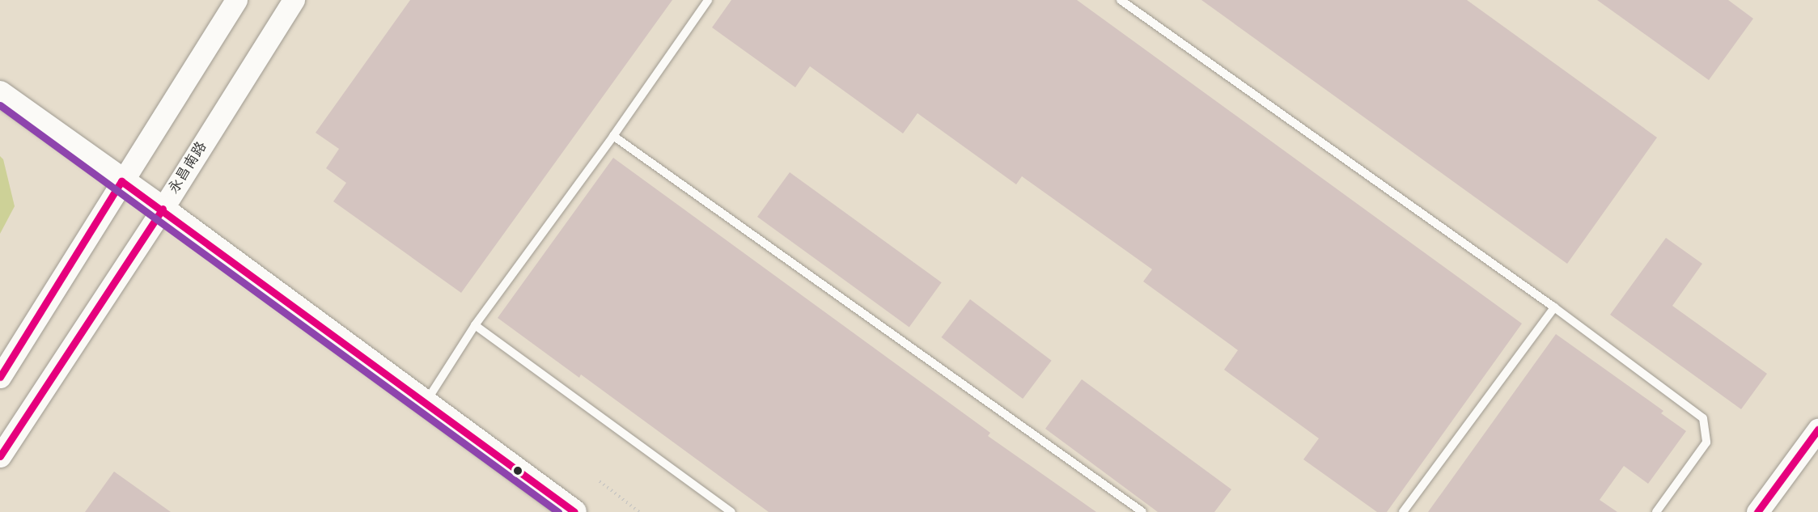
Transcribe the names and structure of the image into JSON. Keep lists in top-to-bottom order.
{
  "streets": {
    "street": ["永昌南路"]
  }
}
